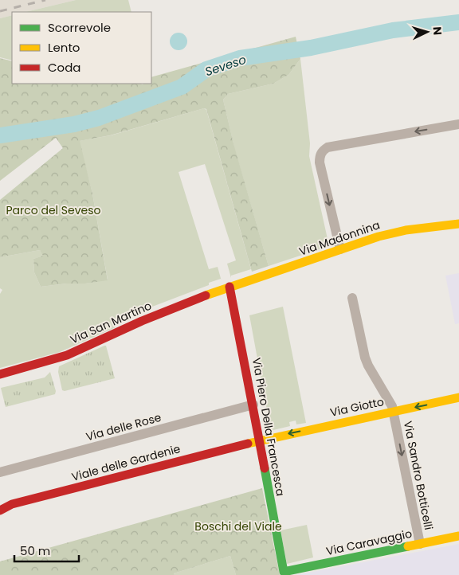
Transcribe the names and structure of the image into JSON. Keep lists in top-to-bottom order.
{
  "streets": {
    "street": [
      "Via Madonnina",
      "Via San Martino",
      "Via Giotto",
      "Via delle Rose",
      "Via Piero Della Francesca",
      "Viale delle Gardenie",
      "Via Sandro Botticelli",
      "Via Caravaggio"
    ]
  },
  "crossings": [
    ["Via Madonnina", "Via San Martino"],
    ["Via Madonnina", "Via Piero Della Francesca"],
    ["Via San Martino", "Via Piero Della Francesca"],
    ["Via Giotto", "Via Piero Della Francesca"],
    ["Via Giotto", "Viale delle Gardenie"],
    ["Via Giotto", "Via Sandro Botticelli"],
    ["Via delle Rose", "Via Piero Della Francesca"],
    ["Via Piero Della Francesca", "Viale delle Gardenie"],
    ["Via Piero Della Francesca", "Via Caravaggio"],
    ["Via Sandro Botticelli", "Via Caravaggio"]
  ],
  "one_way": ["Via Giotto", "Via Sandro Botticelli"],
  "water": ["Seveso"],
  "parks": ["Parco del Seveso", "Boschi del Viale"],
  "legend": ["Scorrevole", "Lento", "Coda"],
  "scale_bar": "50 m",
  "north": "right"
}
